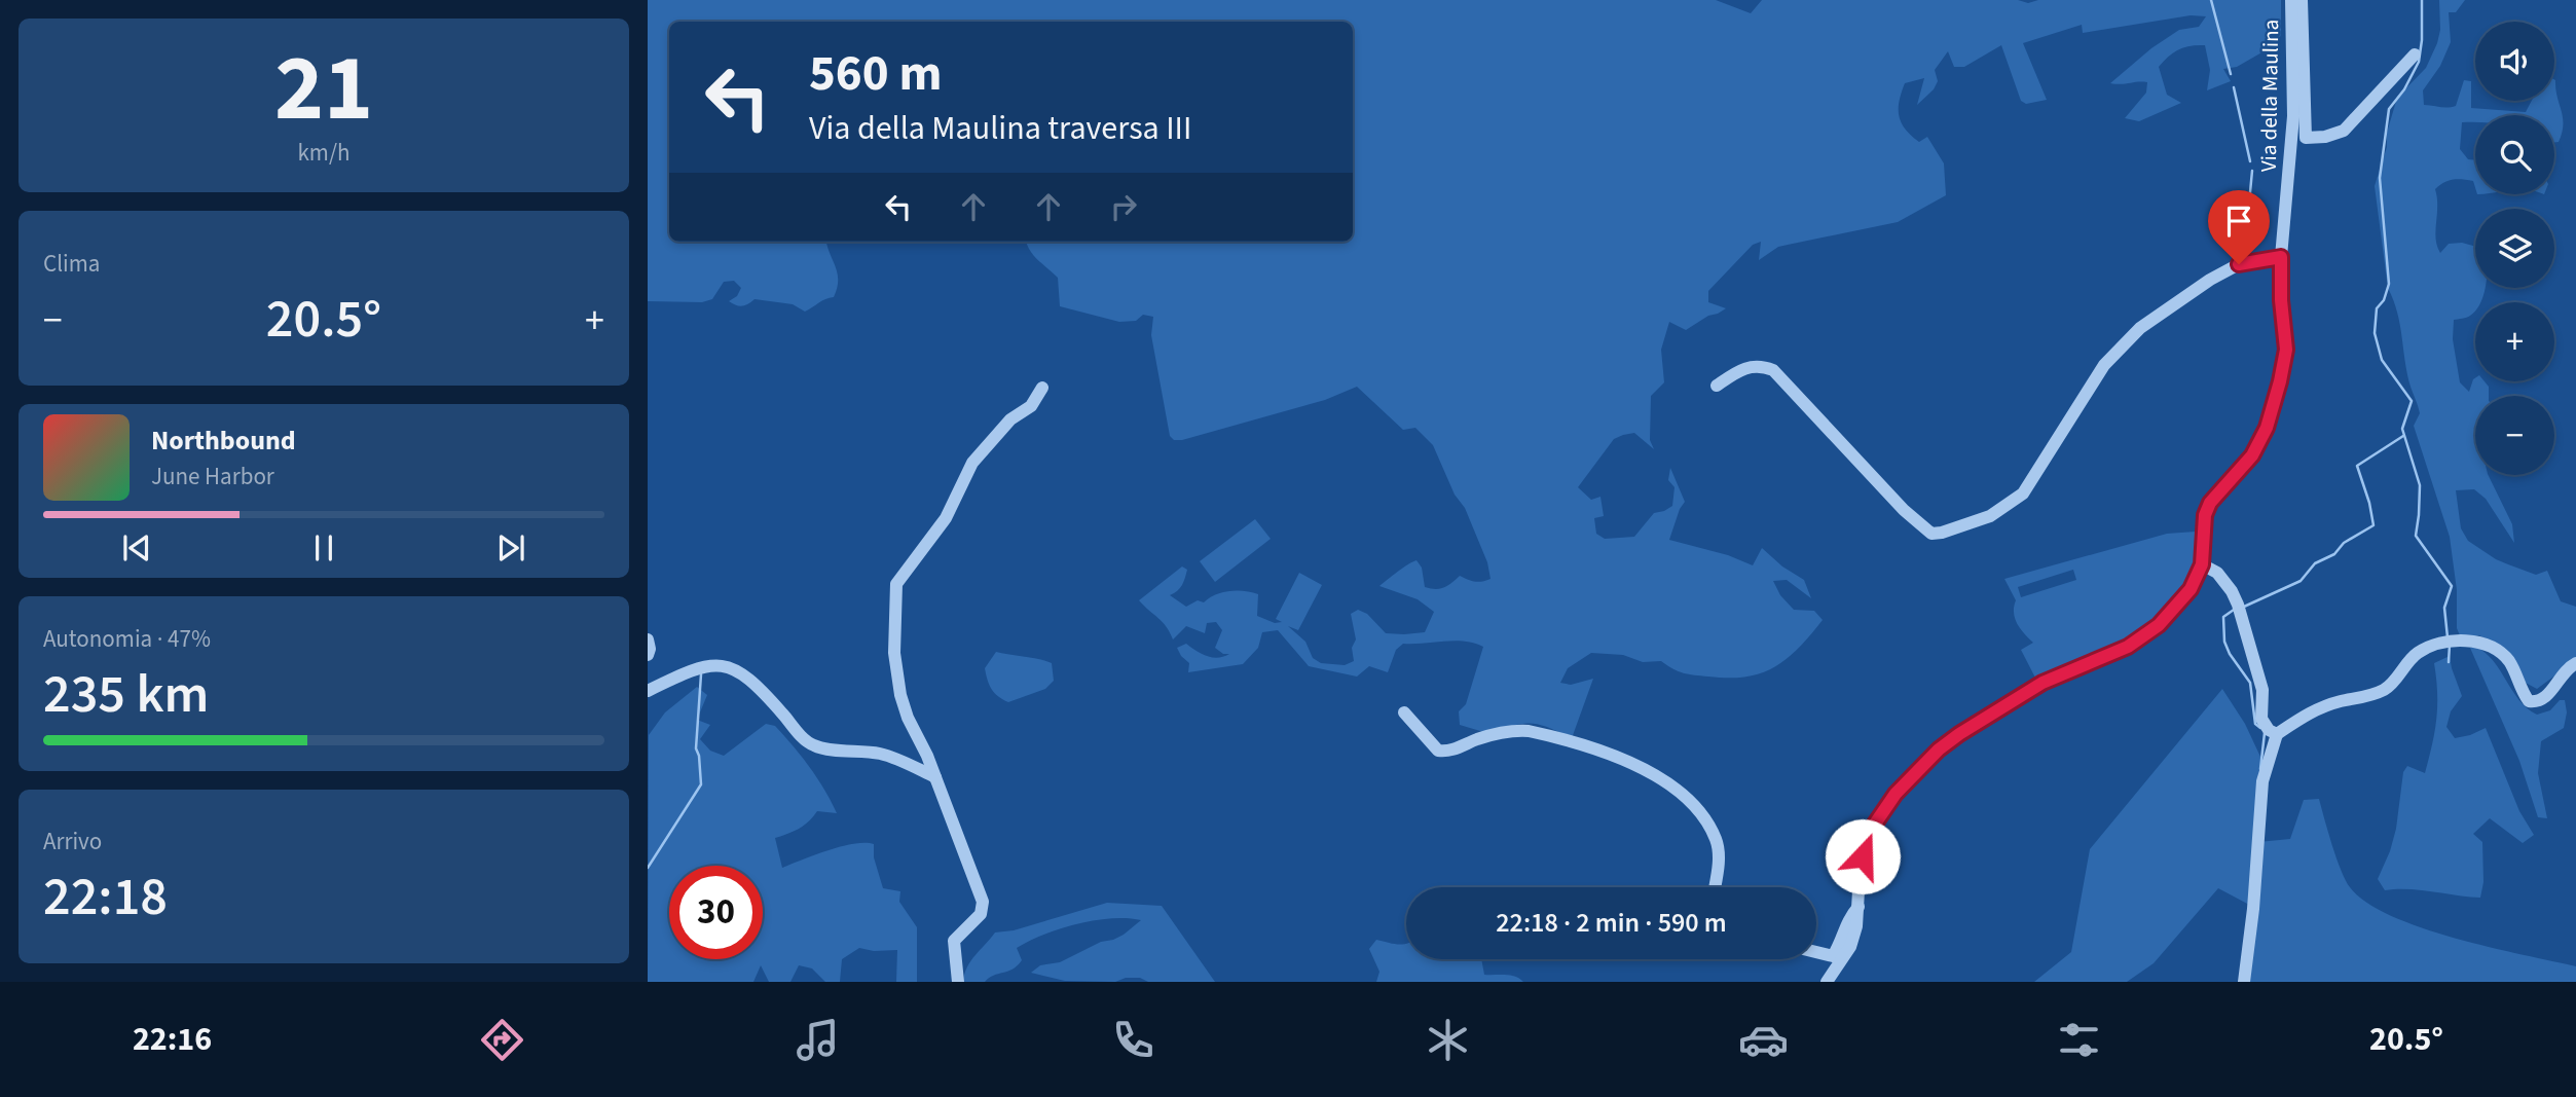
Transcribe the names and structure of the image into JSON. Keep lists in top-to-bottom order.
{
  "streets": {
    "street": ["Via della Maulina"]
  },
  "page": {
    "tile": [
      ["21", "km/h"],
      "Clima",
      ["Autonomia · 47%", "235 km"],
      ["Arrivo", "22:18"]
    ],
    "map_buttons": ["+", "−"],
    "turn": ["560 m", "Via della Maulina traversa III"],
    "heat": ["−", "20.5°", "+"],
    "song": ["Northbound", "June Harbor"],
    "limit": "30",
    "trip": "22:18 · 2 min · 590 m",
    "tabs": ["22:16", "20.5°"]
  }
}
